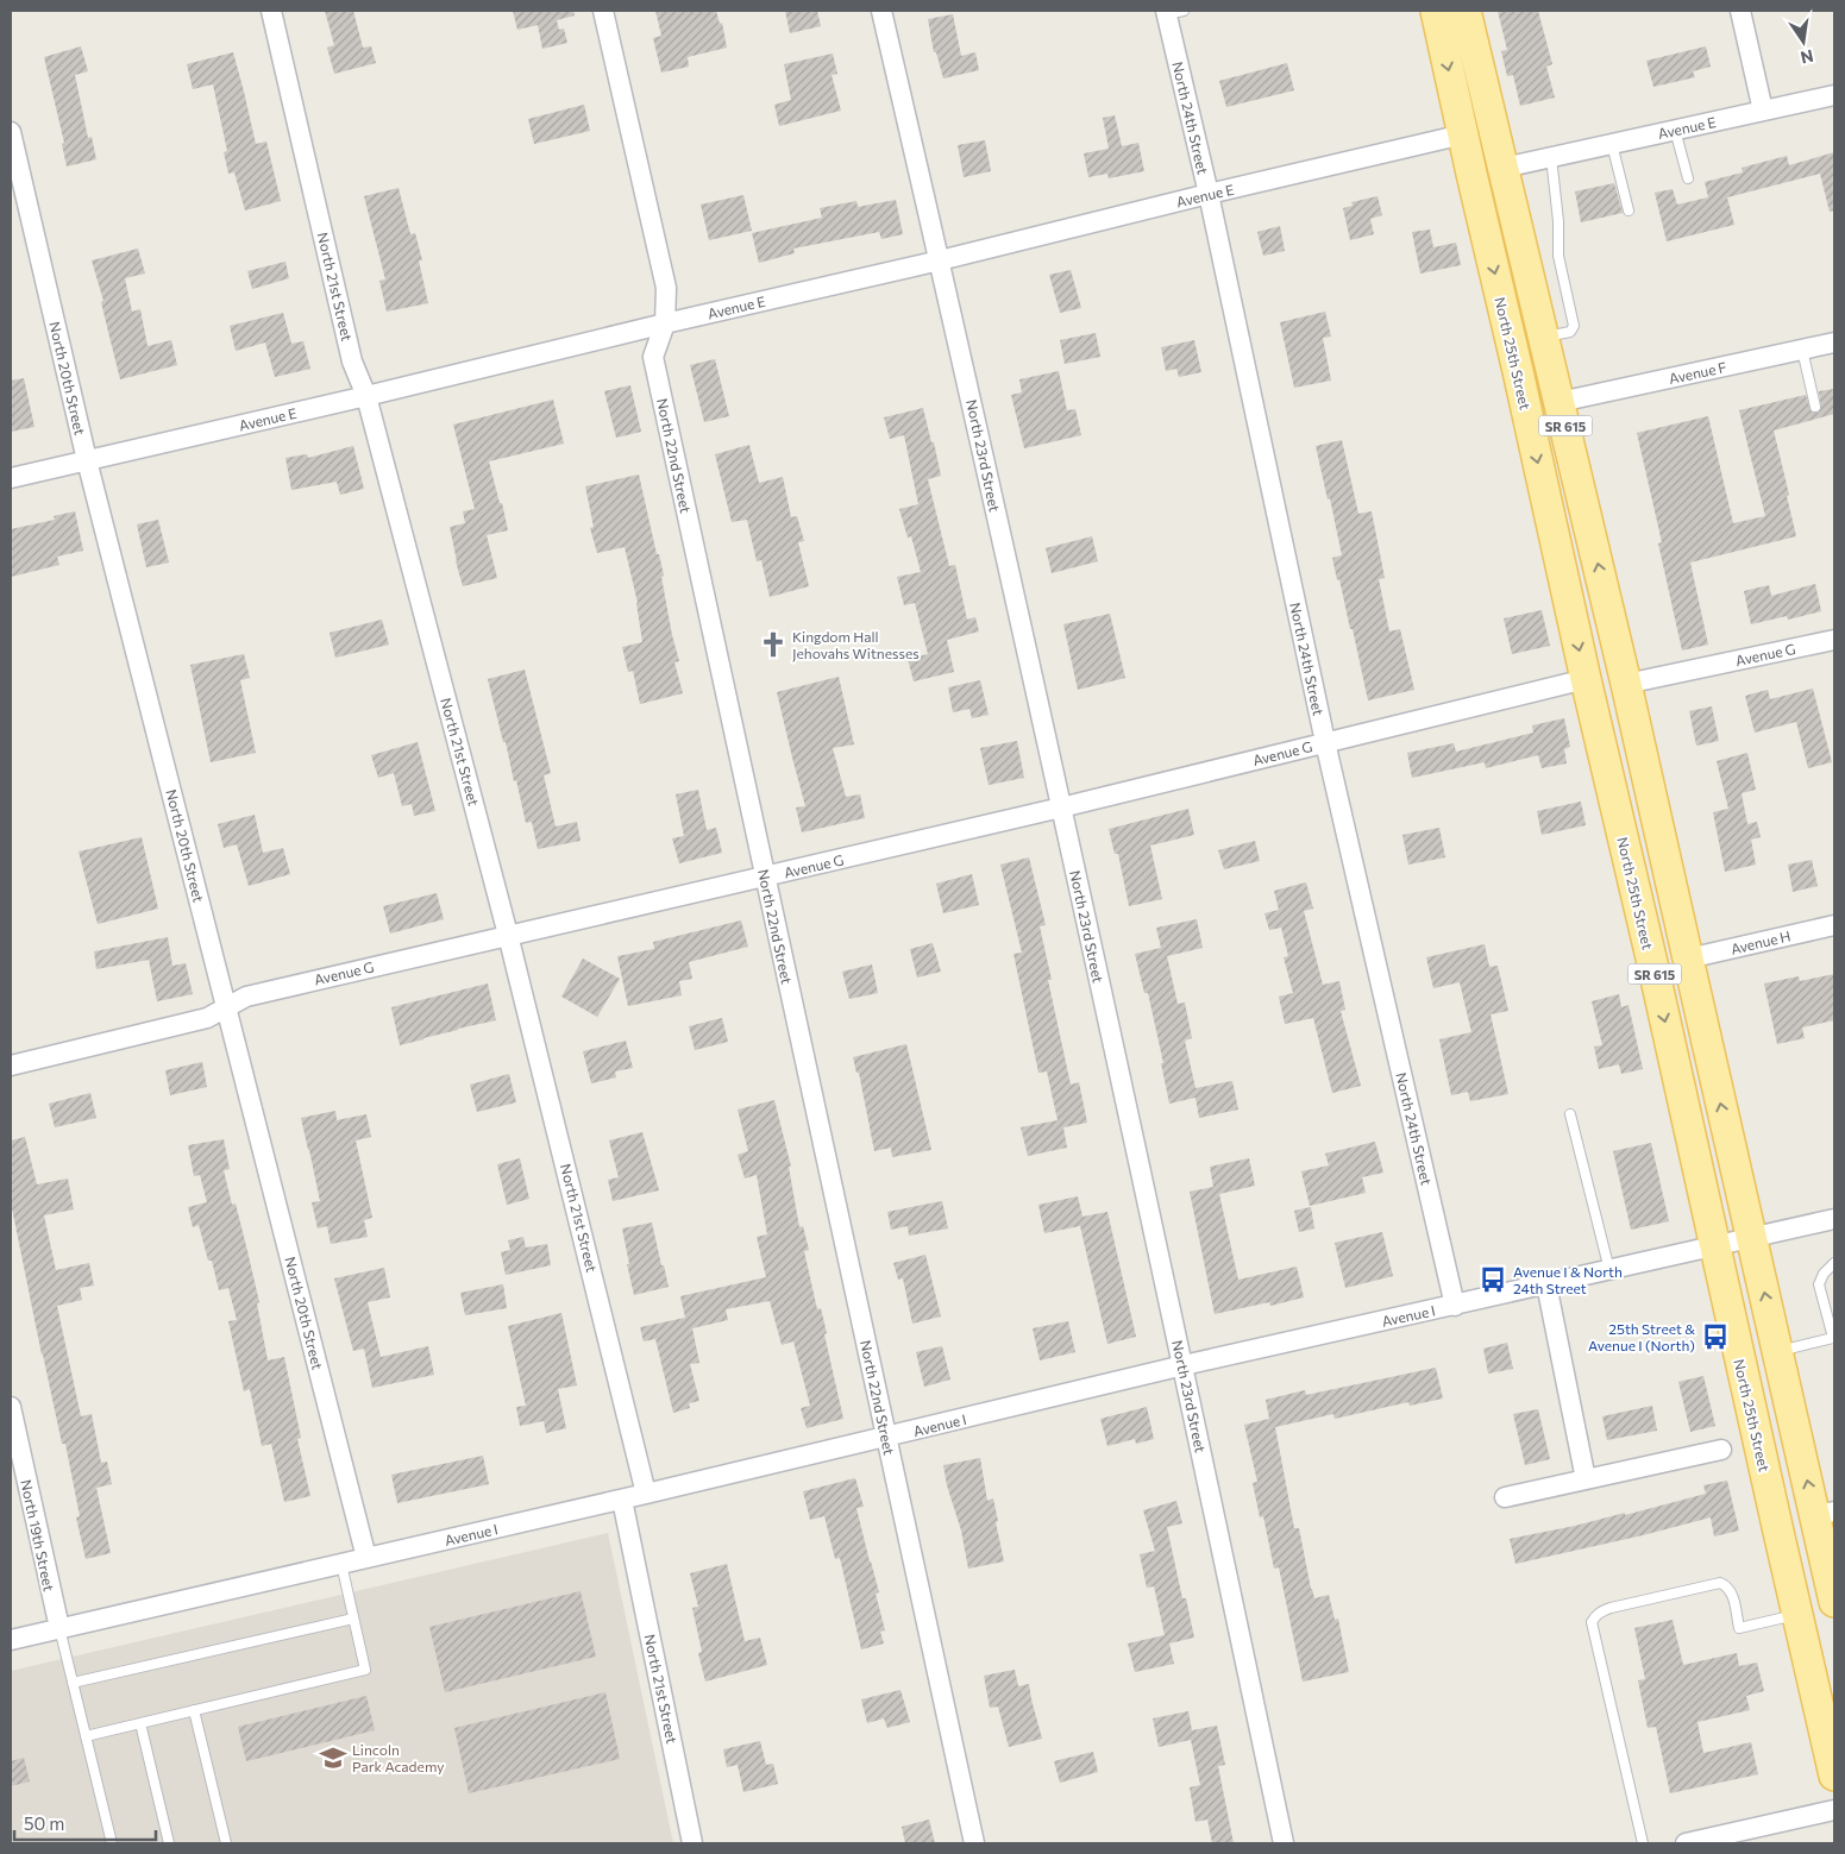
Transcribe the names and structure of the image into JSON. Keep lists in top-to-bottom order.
{
  "streets": {
    "main road": ["North 25th Street", "SR 615"],
    "street": [
      "North 24th Street",
      "Avenue E",
      "North 21st Street",
      "Avenue F",
      "North 20th Street",
      "North 22nd Street",
      "North 23rd Street",
      "Avenue G",
      "Avenue H",
      "Avenue I",
      "North 19th Street"
    ]
  },
  "crossings": [
    ["North 24th Street", "Avenue E"],
    ["North 24th Street", "Avenue G"],
    ["North 24th Street", "Avenue I"],
    ["Avenue E", "North 21st Street"],
    ["Avenue E", "North 25th Street"],
    ["Avenue E", "North 20th Street"],
    ["Avenue E", "SR 615"],
    ["Avenue E", "North 22nd Street"],
    ["Avenue E", "North 23rd Street"],
    ["North 21st Street", "Avenue G"],
    ["North 21st Street", "Avenue I"],
    ["North 25th Street", "Avenue G"],
    ["North 25th Street", "Avenue I"],
    ["Avenue F", "SR 615"],
    ["North 20th Street", "Avenue G"],
    ["North 20th Street", "Avenue I"],
    ["SR 615", "Avenue G"],
    ["SR 615", "Avenue H"],
    ["SR 615", "Avenue I"],
    ["North 22nd Street", "Avenue G"],
    ["North 22nd Street", "Avenue I"],
    ["North 23rd Street", "Avenue G"],
    ["North 23rd Street", "Avenue I"],
    ["Avenue I", "North 19th Street"]
  ],
  "places": {
    "church": ["Kingdom Hall Jehovahs Witnesses"],
    "bus stop": ["Avenue I & North 24th Street", "25th Street & Avenue I (North)"],
    "school or university": ["Lincoln Park Academy"]
  },
  "scale_bar": "50 m",
  "north": "bottom"
}
